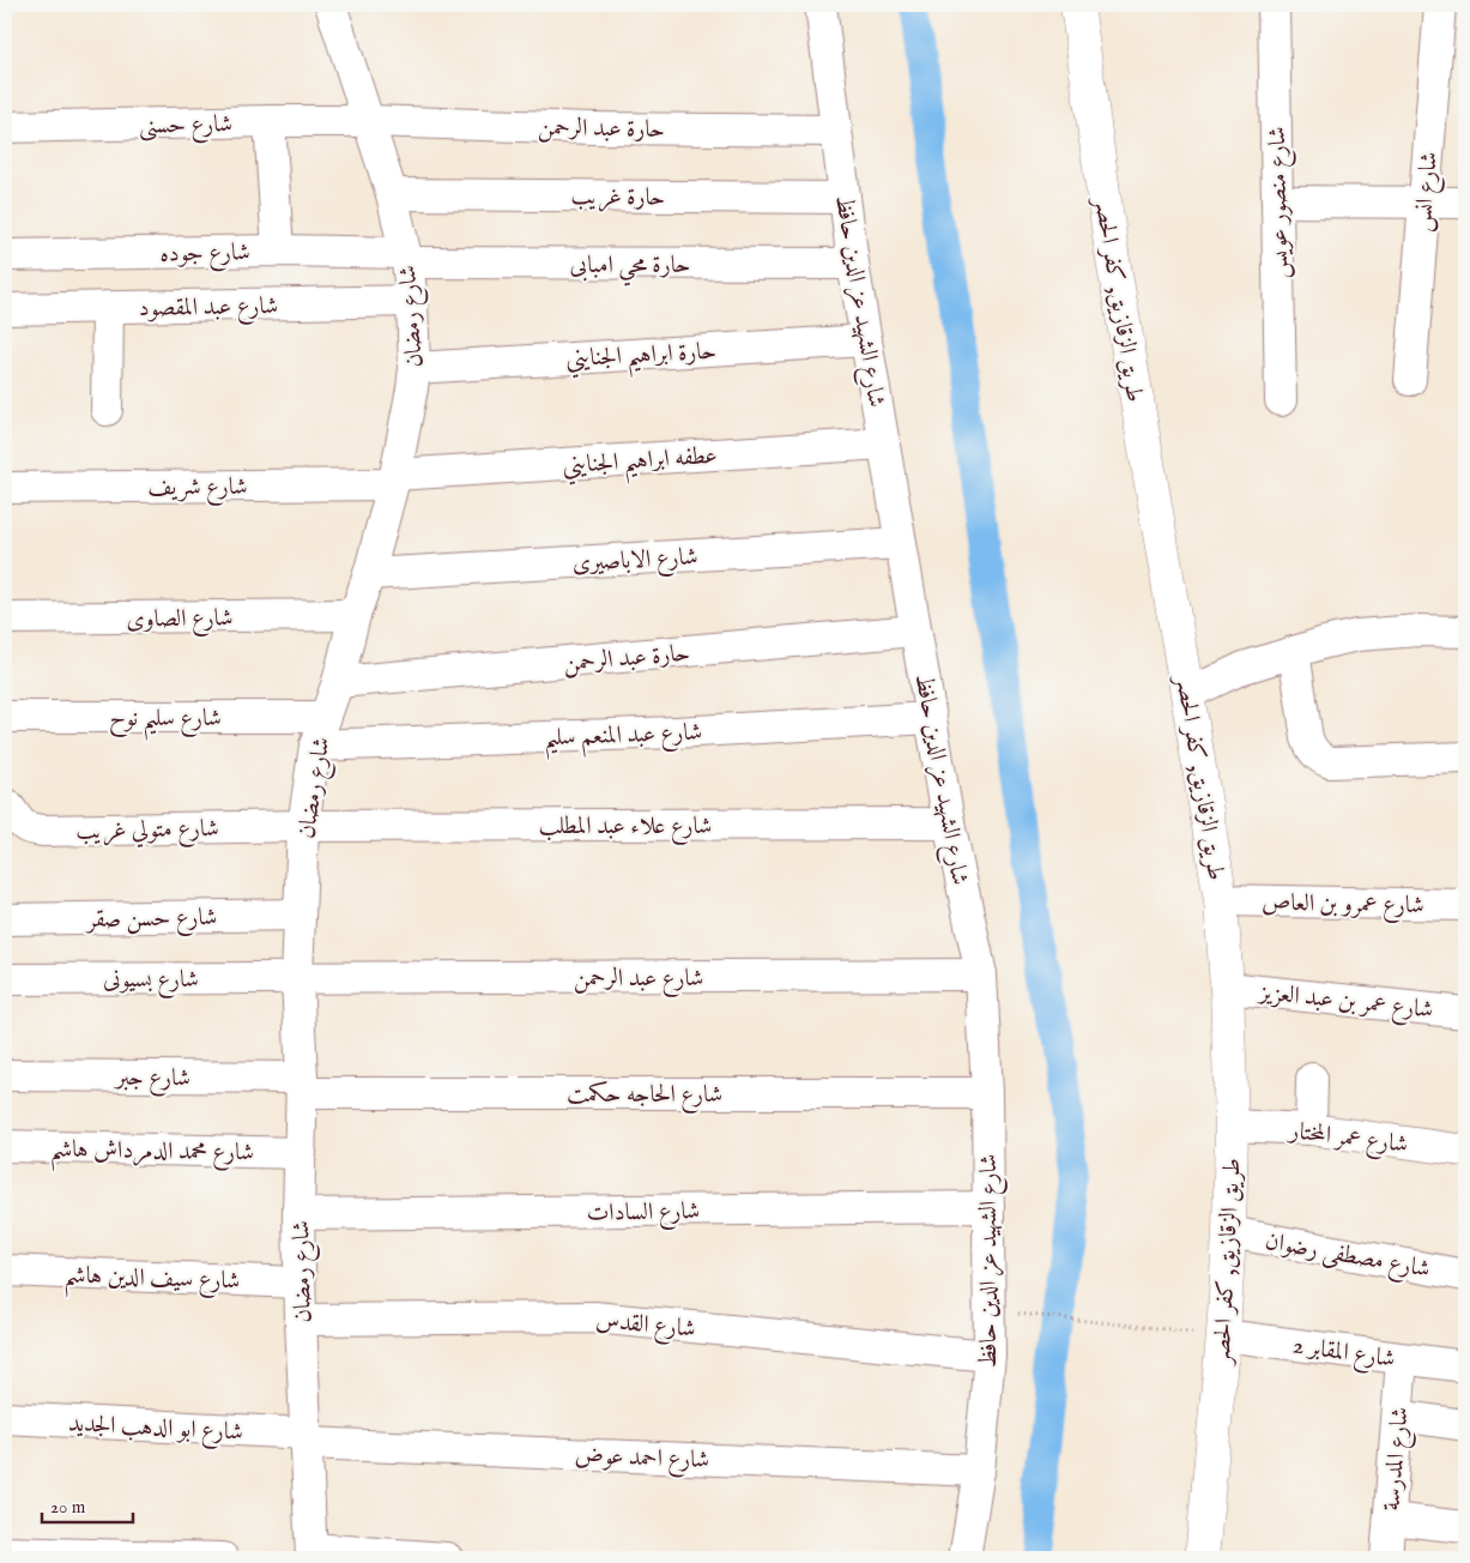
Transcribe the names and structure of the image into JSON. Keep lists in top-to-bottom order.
{
  "streets": {
    "main road": ["طريق الزقازيق, كفر الحصر"],
    "street": [
      "شارع حسنى",
      "حارة عبد الرحمن",
      "شارع انس",
      "حارة غريب",
      "شارع منصور عويس",
      "شارع جوده",
      "حارة محي امبابى",
      "شارع الشهيد عز الدين حافظ",
      "شارع عبد المقصود",
      "شارع رمضان",
      "حارة ابراهيم الجنايني",
      "عطفه ابراهيم الجنايني",
      "شارع شريف",
      "شارع الاباصيرى",
      "شارع الصاوى",
      "شارع سليم نوح",
      "شارع عبد المنعم سليم",
      "شارع علاء عبد المطلب",
      "شارع متولي غريب",
      "شارع عمرو بن العاص",
      "شارع حسن صقر",
      "شارع عبد الرحمن",
      "شارع بسيونى",
      "شارع عمر بن عبد العزيز",
      "شارع جبر",
      "شارع الحاجه حكمت",
      "شارع عمر المختار",
      "شارع محمد الدمرداش هاشم",
      "شارع السادات",
      "شارع مصطفى رضوان",
      "شارع سيف الدين هاشم",
      "شارع القدس",
      "شارع المقابر 2",
      "شارع ابو الدهب الجديد",
      "شارع احمد عوض",
      "شارع المدرسة"
    ]
  },
  "crossings": [
    ["شارع حسنى", "حارة عبد الرحمن"],
    ["شارع حسنى", "شارع رمضان"],
    ["حارة عبد الرحمن", "شارع الشهيد عز الدين حافظ"],
    ["حارة عبد الرحمن", "شارع رمضان"],
    ["حارة غريب", "شارع الشهيد عز الدين حافظ"],
    ["حارة غريب", "شارع رمضان"],
    ["شارع جوده", "حارة محي امبابى"],
    ["شارع جوده", "شارع رمضان"],
    ["حارة محي امبابى", "شارع الشهيد عز الدين حافظ"],
    ["حارة محي امبابى", "شارع رمضان"],
    ["طريق الزقازيق, كفر الحصر", "شارع عمرو بن العاص"],
    ["طريق الزقازيق, كفر الحصر", "شارع عمر بن عبد العزيز"],
    ["طريق الزقازيق, كفر الحصر", "شارع عمر المختار"],
    ["طريق الزقازيق, كفر الحصر", "شارع مصطفى رضوان"],
    ["طريق الزقازيق, كفر الحصر", "شارع المقابر 2"],
    ["شارع الشهيد عز الدين حافظ", "حارة ابراهيم الجنايني"],
    ["شارع الشهيد عز الدين حافظ", "عطفه ابراهيم الجنايني"],
    ["شارع الشهيد عز الدين حافظ", "شارع الاباصيرى"],
    ["شارع الشهيد عز الدين حافظ", "شارع عبد المنعم سليم"],
    ["شارع الشهيد عز الدين حافظ", "شارع علاء عبد المطلب"],
    ["شارع الشهيد عز الدين حافظ", "شارع عبد الرحمن"],
    ["شارع الشهيد عز الدين حافظ", "شارع الحاجه حكمت"],
    ["شارع الشهيد عز الدين حافظ", "شارع السادات"],
    ["شارع الشهيد عز الدين حافظ", "شارع القدس"],
    ["شارع الشهيد عز الدين حافظ", "شارع احمد عوض"],
    ["شارع عبد المقصود", "شارع رمضان"],
    ["شارع رمضان", "حارة ابراهيم الجنايني"],
    ["شارع رمضان", "عطفه ابراهيم الجنايني"],
    ["شارع رمضان", "شارع شريف"],
    ["شارع رمضان", "شارع الاباصيرى"],
    ["شارع رمضان", "شارع الصاوى"],
    ["شارع رمضان", "شارع سليم نوح"],
    ["شارع رمضان", "شارع عبد المنعم سليم"],
    ["شارع رمضان", "شارع علاء عبد المطلب"],
    ["شارع رمضان", "شارع متولي غريب"],
    ["شارع رمضان", "شارع حسن صقر"],
    ["شارع رمضان", "شارع عبد الرحمن"],
    ["شارع رمضان", "شارع بسيونى"],
    ["شارع رمضان", "شارع جبر"],
    ["شارع رمضان", "شارع الحاجه حكمت"],
    ["شارع رمضان", "شارع محمد الدمرداش هاشم"],
    ["شارع رمضان", "شارع السادات"],
    ["شارع رمضان", "شارع سيف الدين هاشم"],
    ["شارع رمضان", "شارع القدس"],
    ["شارع رمضان", "شارع ابو الدهب الجديد"],
    ["شارع رمضان", "شارع احمد عوض"],
    ["عطفه ابراهيم الجنايني", "شارع شريف"],
    ["شارع علاء عبد المطلب", "شارع متولي غريب"],
    ["شارع عبد الرحمن", "شارع بسيونى"],
    ["شارع جبر", "شارع الحاجه حكمت"],
    ["شارع المقابر 2", "شارع المدرسة"],
    ["شارع ابو الدهب الجديد", "شارع احمد عوض"]
  ],
  "scale_bar": "20 m"
}
